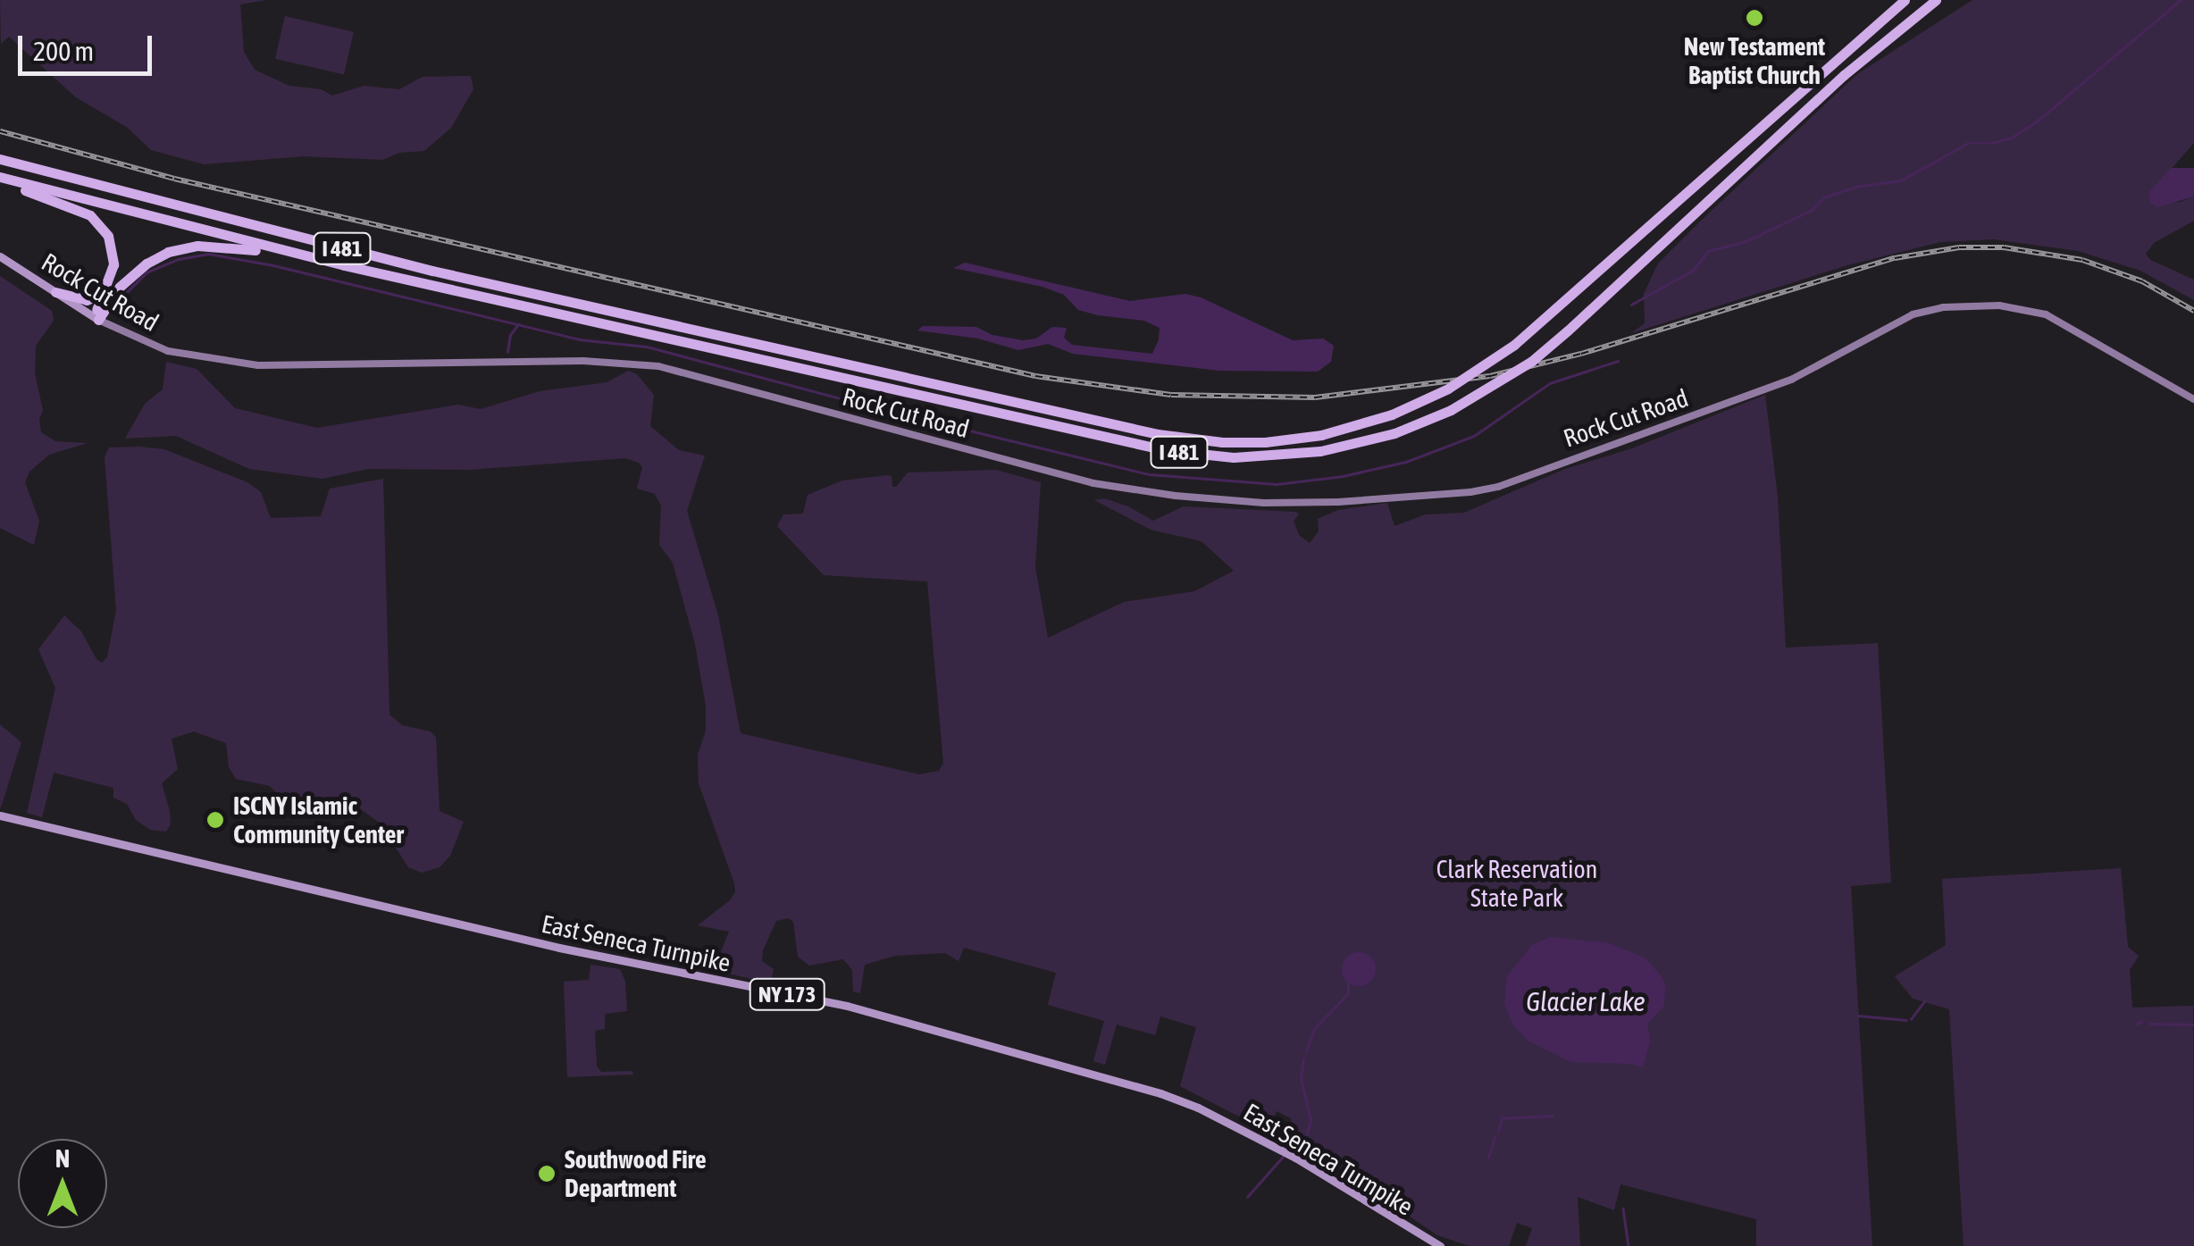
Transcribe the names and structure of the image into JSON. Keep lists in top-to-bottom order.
{
  "streets": {
    "highway": ["I 481"],
    "main road": ["Rock Cut Road", "East Seneca Turnpike", "NY 173"]
  },
  "water": ["Glacier Lake"],
  "parks": ["Clark Reservation State Park"],
  "places": ["New Testament Baptist Church", "ISCNY Islamic Community Center", "Southwood Fire Department"],
  "scale_bar": "200 m",
  "north": "top"
}
